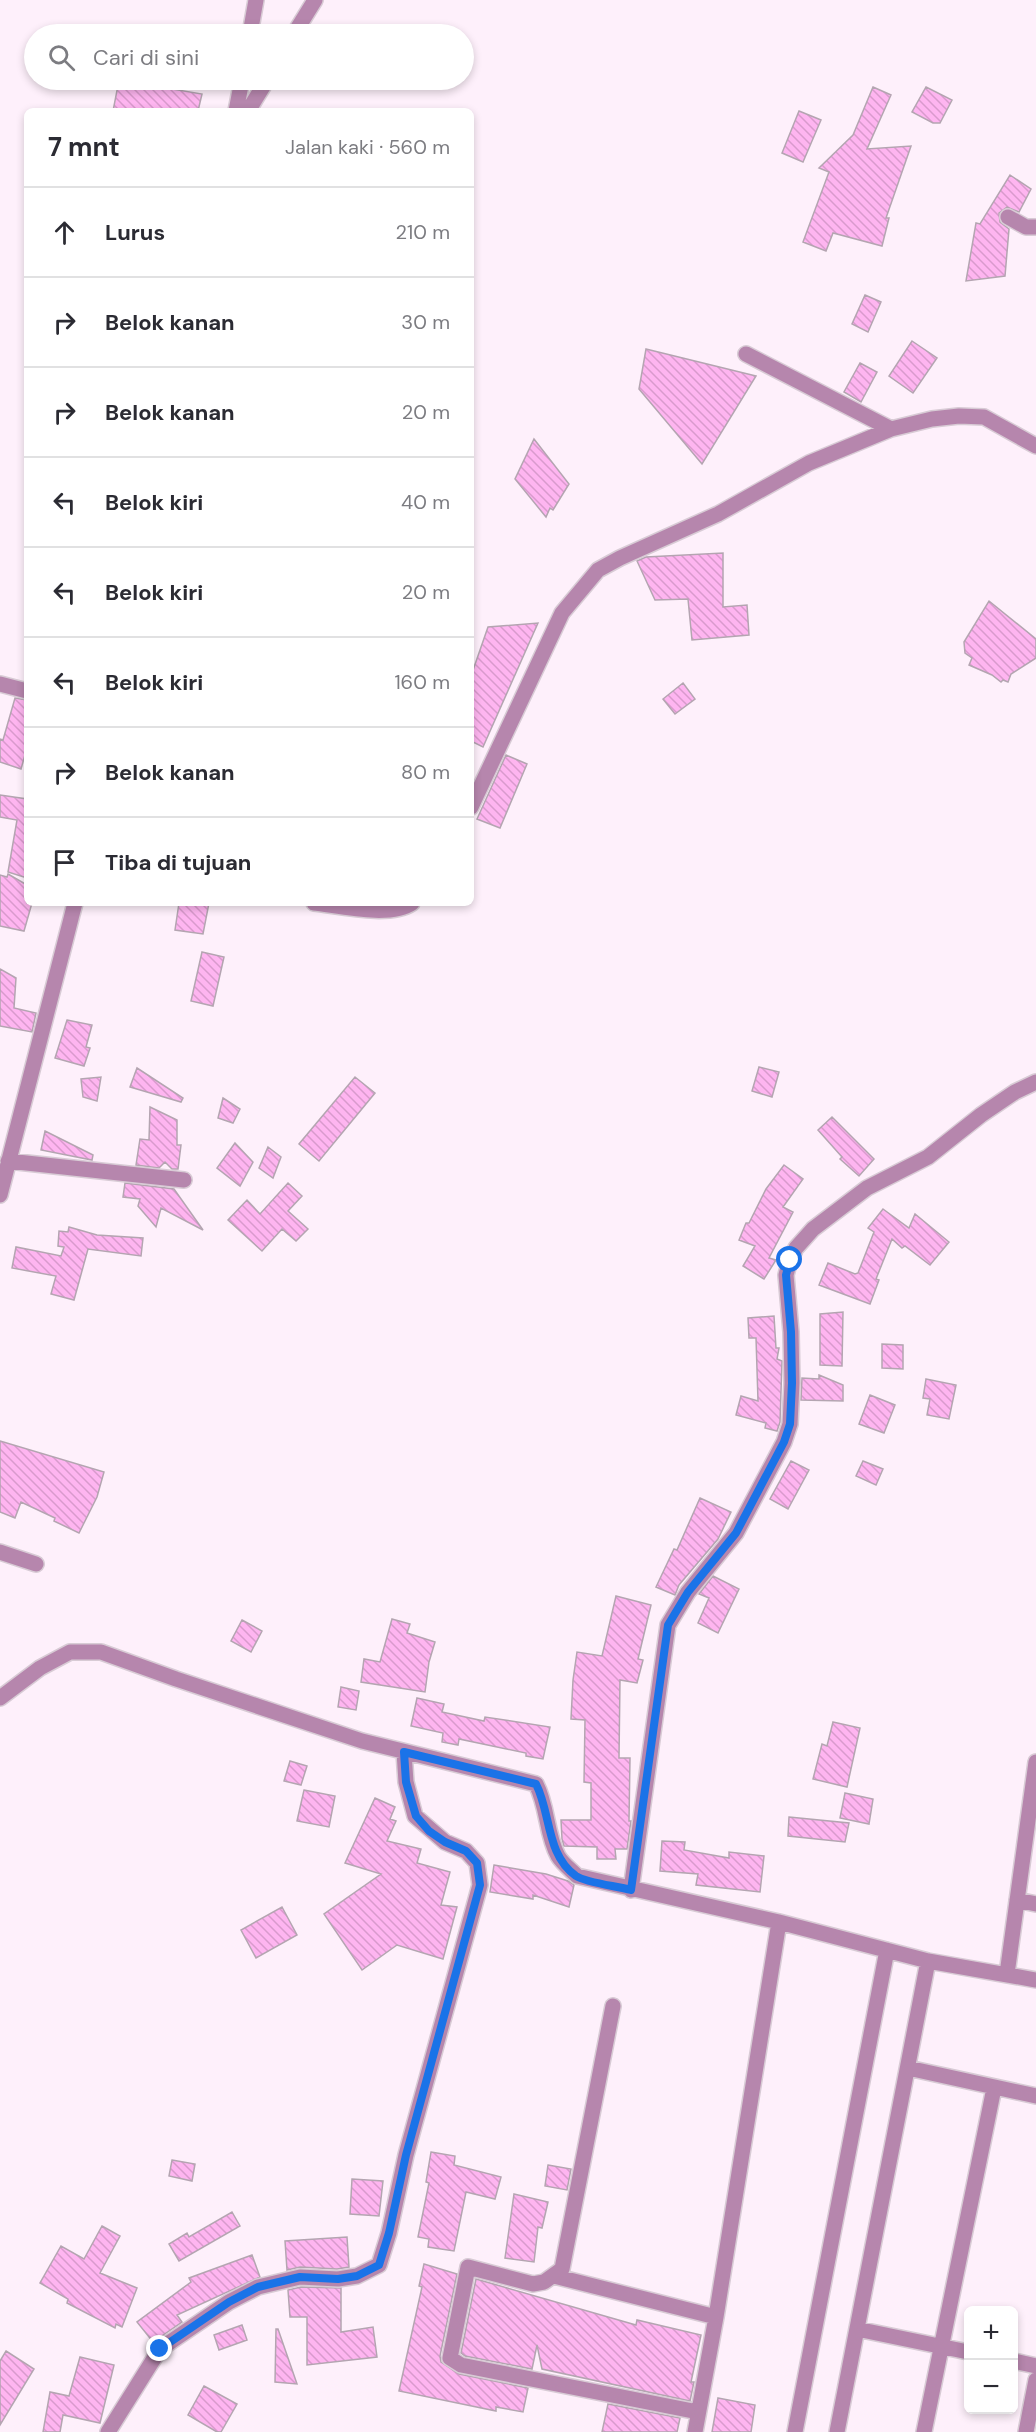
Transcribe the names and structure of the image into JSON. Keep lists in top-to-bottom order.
{
  "page": {
    "search": "Cari di sini",
    "heading": ["7 mnt", "Jalan kaki · 560 m"],
    "list": [
      ["Lurus", "210 m"],
      ["Belok kanan", "30 m"],
      ["Belok kanan", "20 m"],
      ["Belok kiri", "40 m"],
      ["Belok kiri", "20 m"],
      ["Belok kiri", "160 m"],
      ["Belok kanan", "80 m"],
      "Tiba di tujuan"
    ],
    "map_buttons": ["+", "−"]
  }
}
